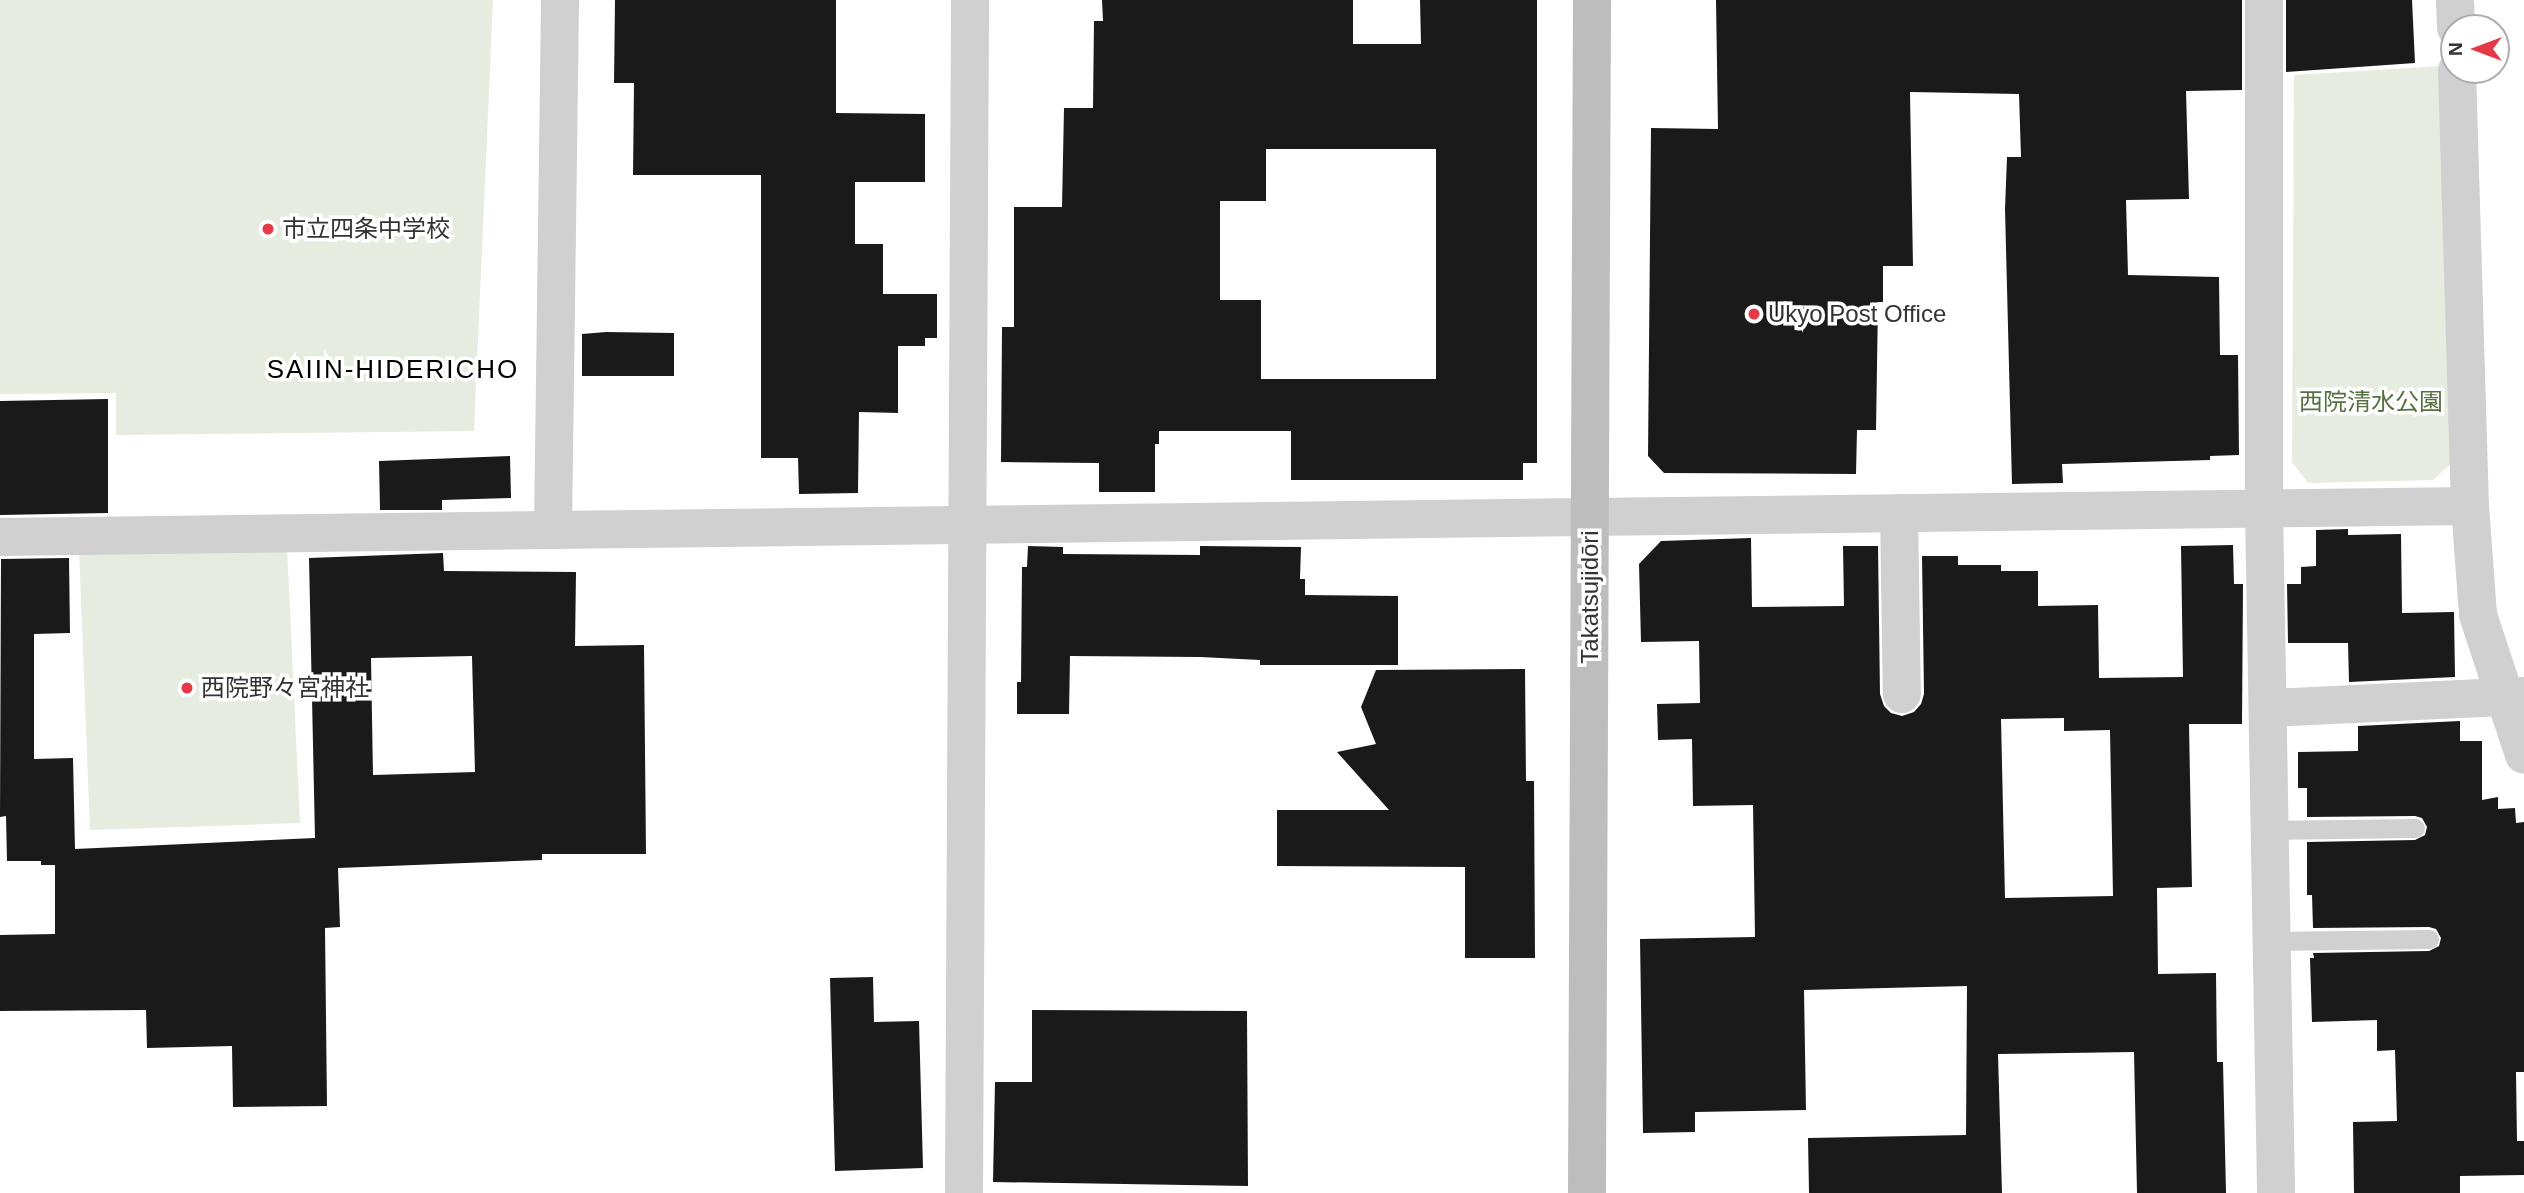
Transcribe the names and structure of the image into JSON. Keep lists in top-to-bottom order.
{
  "streets": {
    "street": ["Takatsujidōri"]
  },
  "districts": ["SAIIN-HIDERICHO"],
  "parks": ["西院清水公園"],
  "places": ["市立四条中学校", "Ukyo Post Office", "西院野々宮神社"],
  "north": "left"
}
